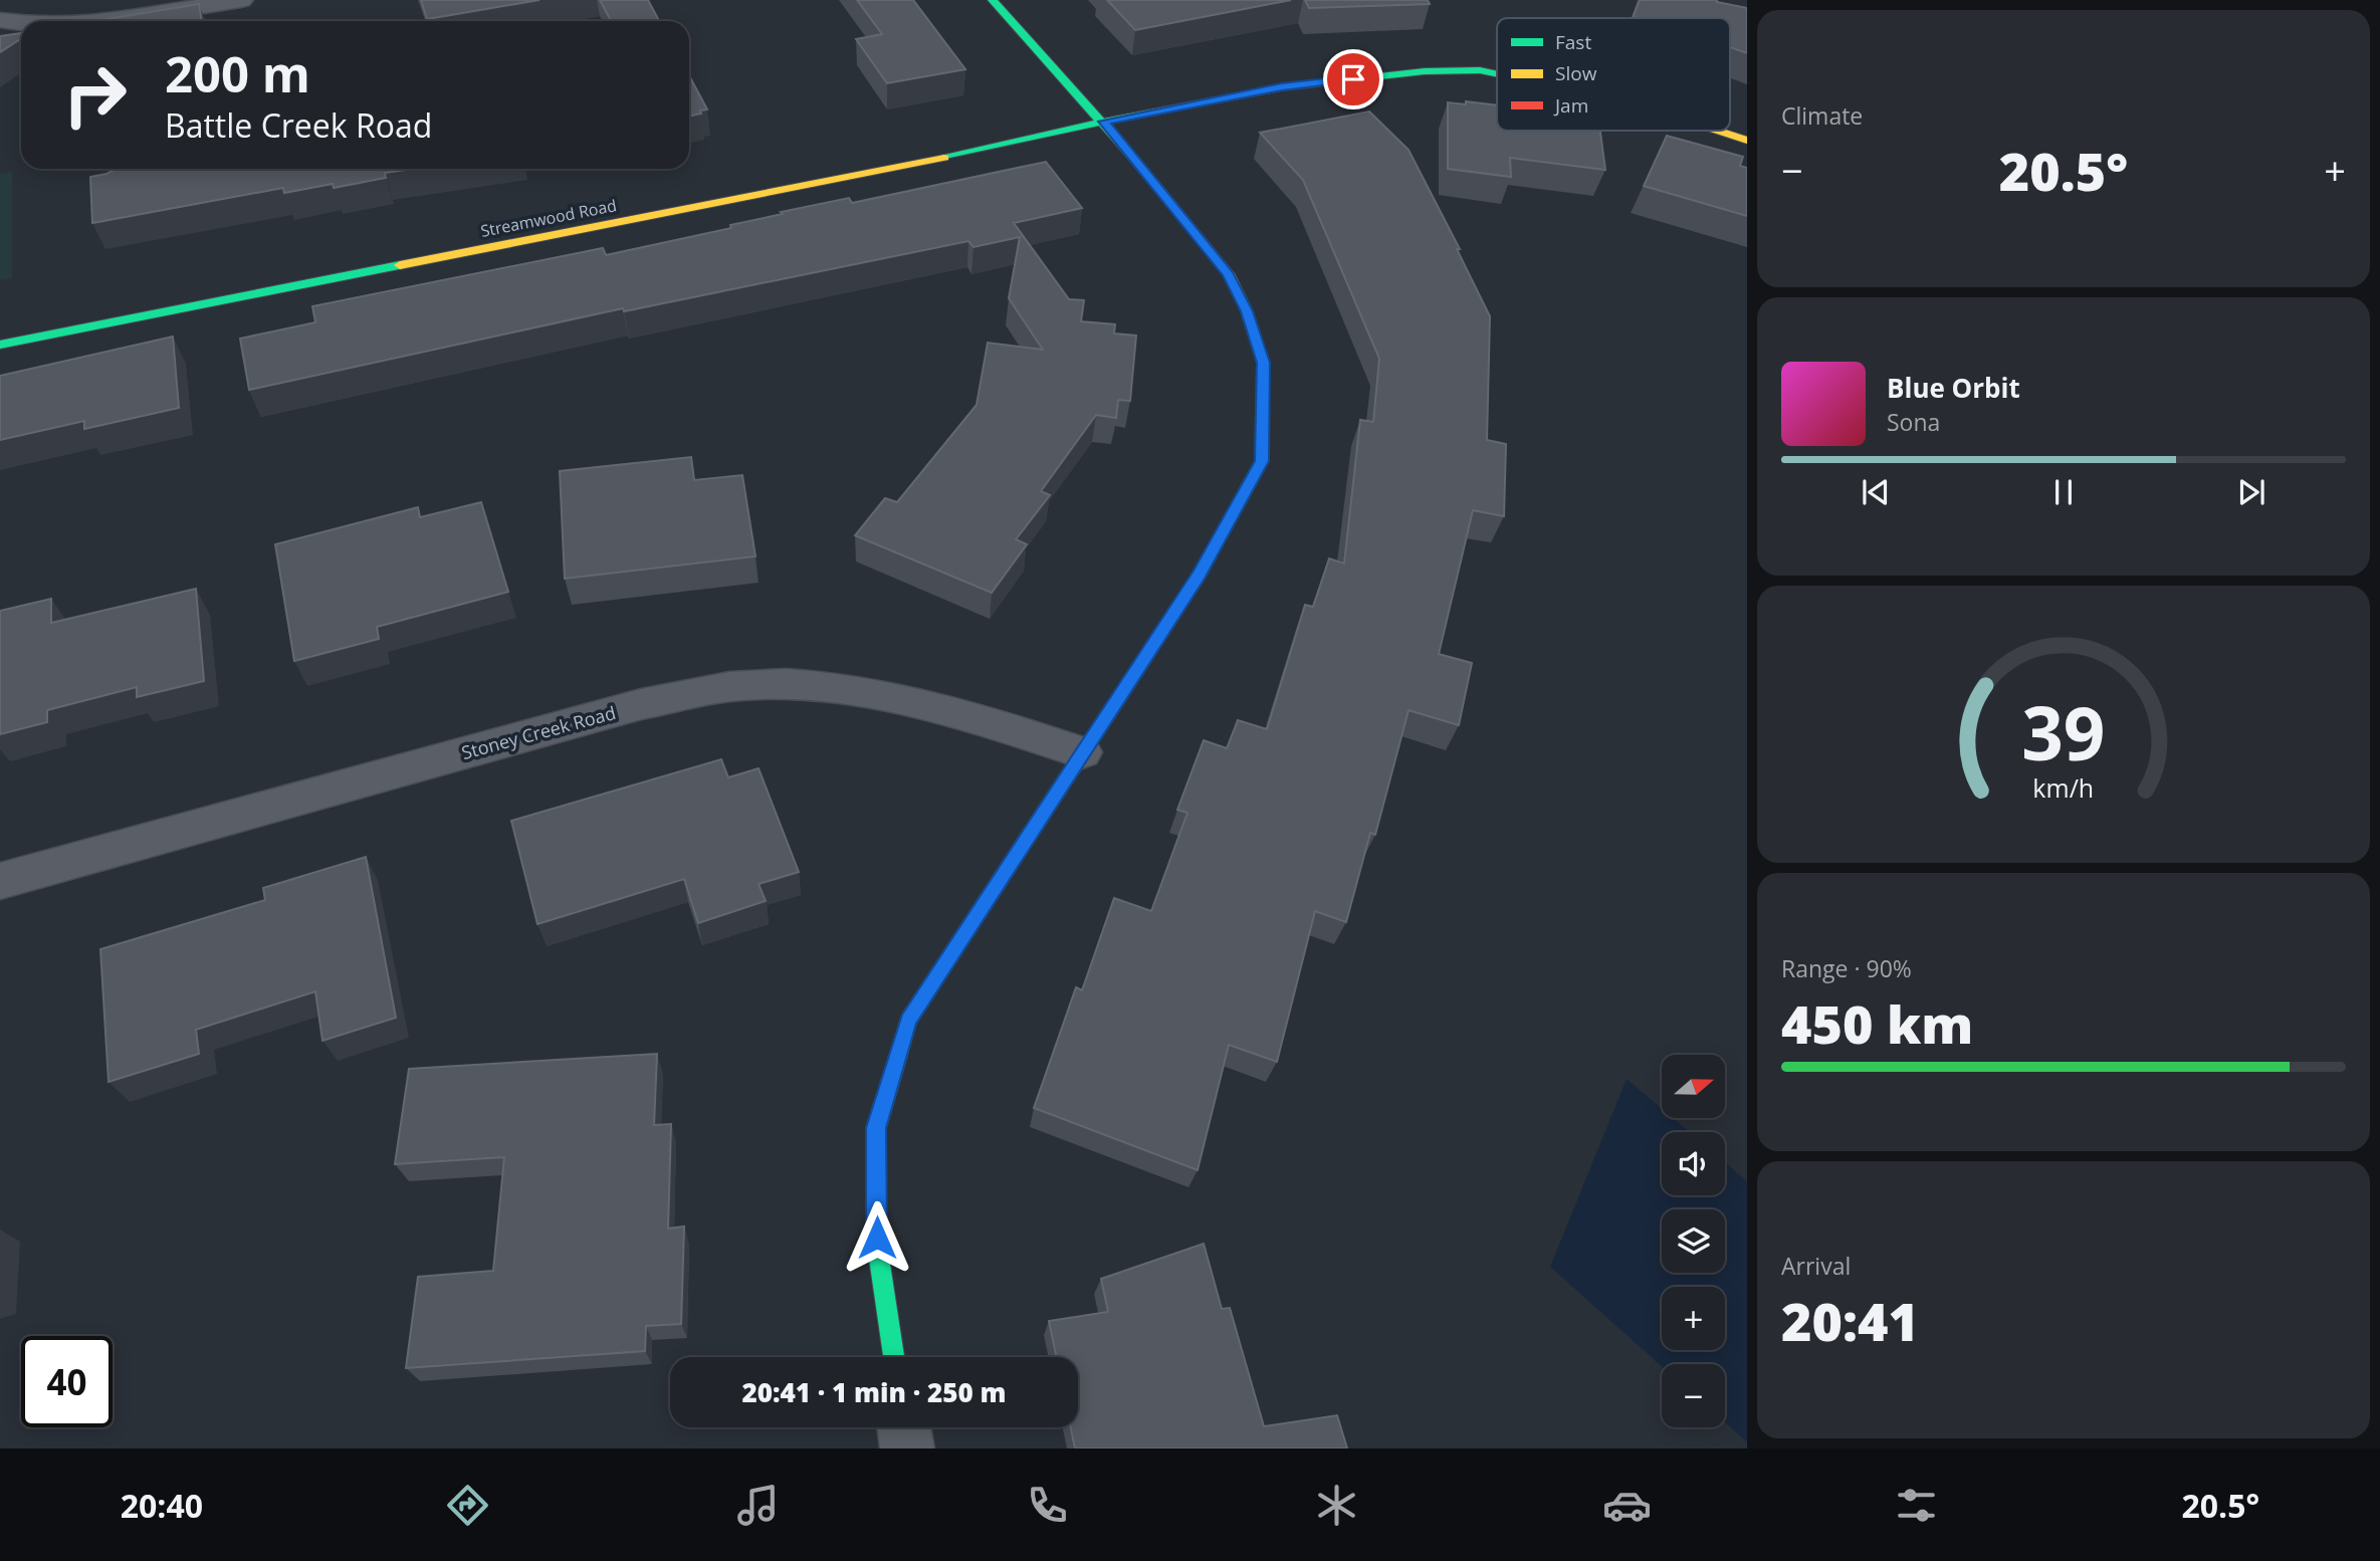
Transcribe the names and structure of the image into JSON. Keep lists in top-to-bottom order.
{
  "streets": {
    "street": ["Streamwood Road", "Stoney Creek Road"]
  },
  "legend": ["Fast", "Slow", "Jam"],
  "north": "right",
  "page": {
    "tile": [
      "Climate",
      ["Range · 90%", "450 km"],
      ["Arrival", "20:41"]
    ],
    "turn": ["200 m", "Battle Creek Road"],
    "heat": ["−", "20.5°", "+"],
    "song": ["Blue Orbit", "Sona"],
    "map_buttons": ["+", "−"],
    "limit": "40",
    "trip": "20:41 · 1 min · 250 m",
    "tabs": ["20:40", "20.5°"],
    "gauge": ["39", "km/h"]
  }
}
